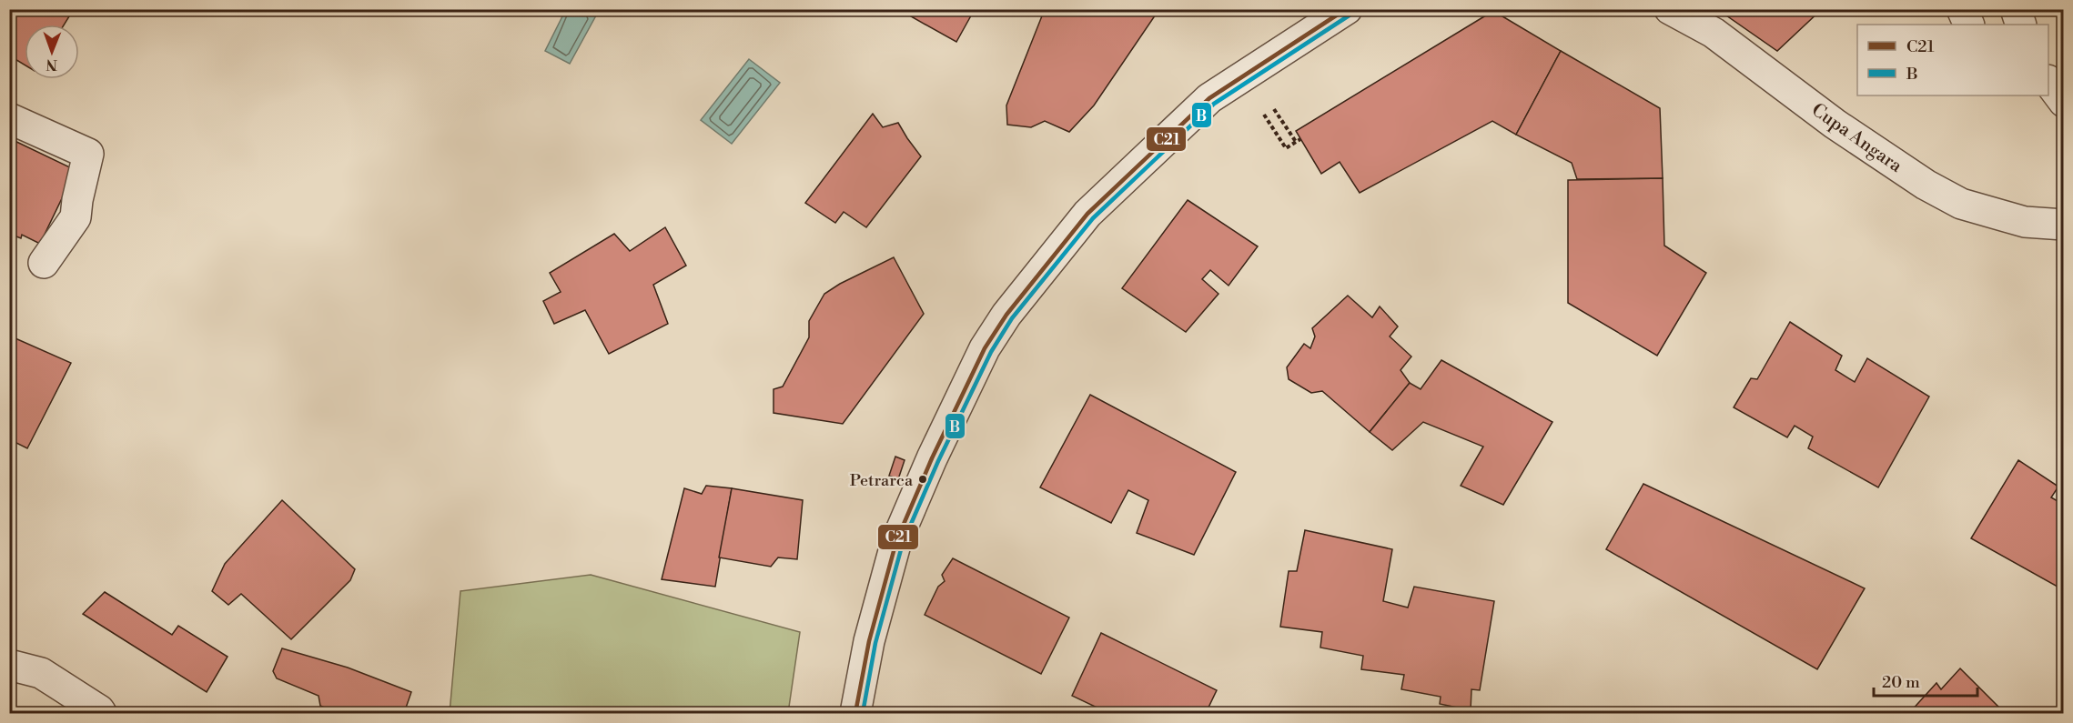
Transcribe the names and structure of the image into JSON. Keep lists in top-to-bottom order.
{
  "streets": {
    "street": ["Cupa Angara"]
  },
  "places": ["Petrarca"],
  "lines": ["transit line C21", "transit line B"],
  "legend": ["C21", "B"],
  "scale_bar": "20 m",
  "north": "bottom"
}
